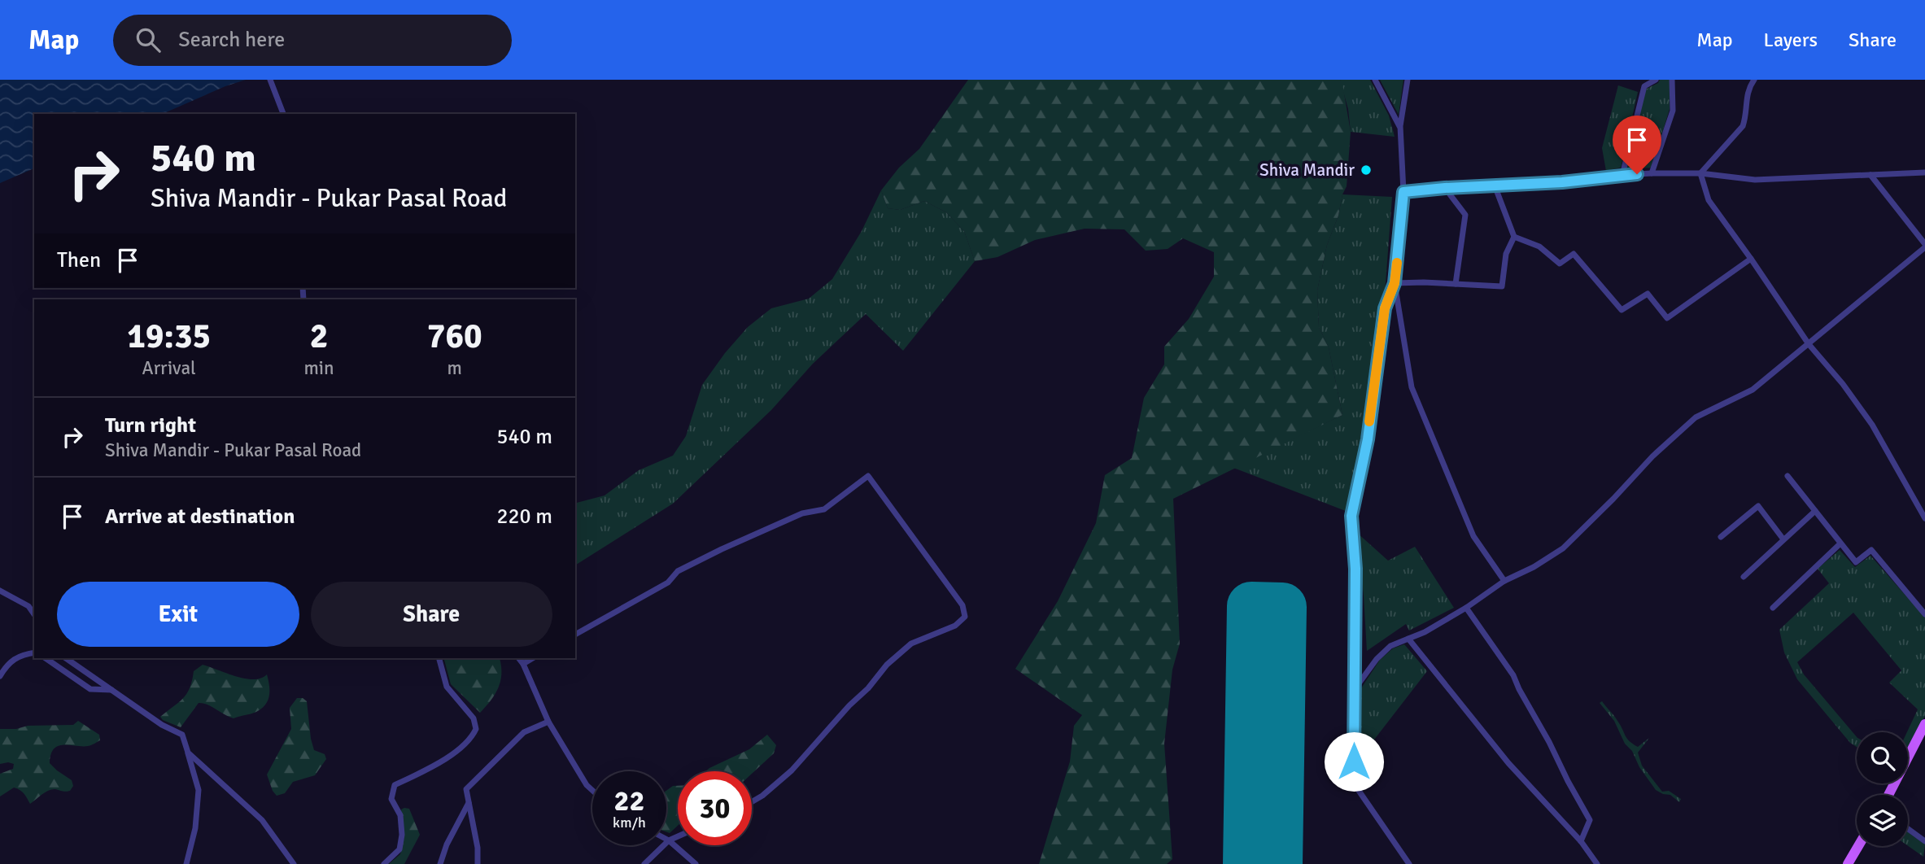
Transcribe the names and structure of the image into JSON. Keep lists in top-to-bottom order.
{
  "places": ["Shiva Mandir"],
  "page": {
    "header": "Map",
    "search": "Search here",
    "nav": ["Map", "Layers", "Share"],
    "turn": ["540 m", "Shiva Mandir - Pukar Pasal Road"],
    "then": "Then",
    "eta": [
      "19:35",
      "Arrival",
      "2",
      "min",
      "760",
      "m"
    ],
    "list": [
      {
        "name": "Turn right",
        "note": "Shiva Mandir - Pukar Pasal Road",
        "value": "540 m"
      },
      {
        "name": "Arrive at destination",
        "value": "220 m"
      }
    ],
    "buttons": ["Exit", "Share"],
    "speed": "22 km/h",
    "limit": "30"
  }
}
